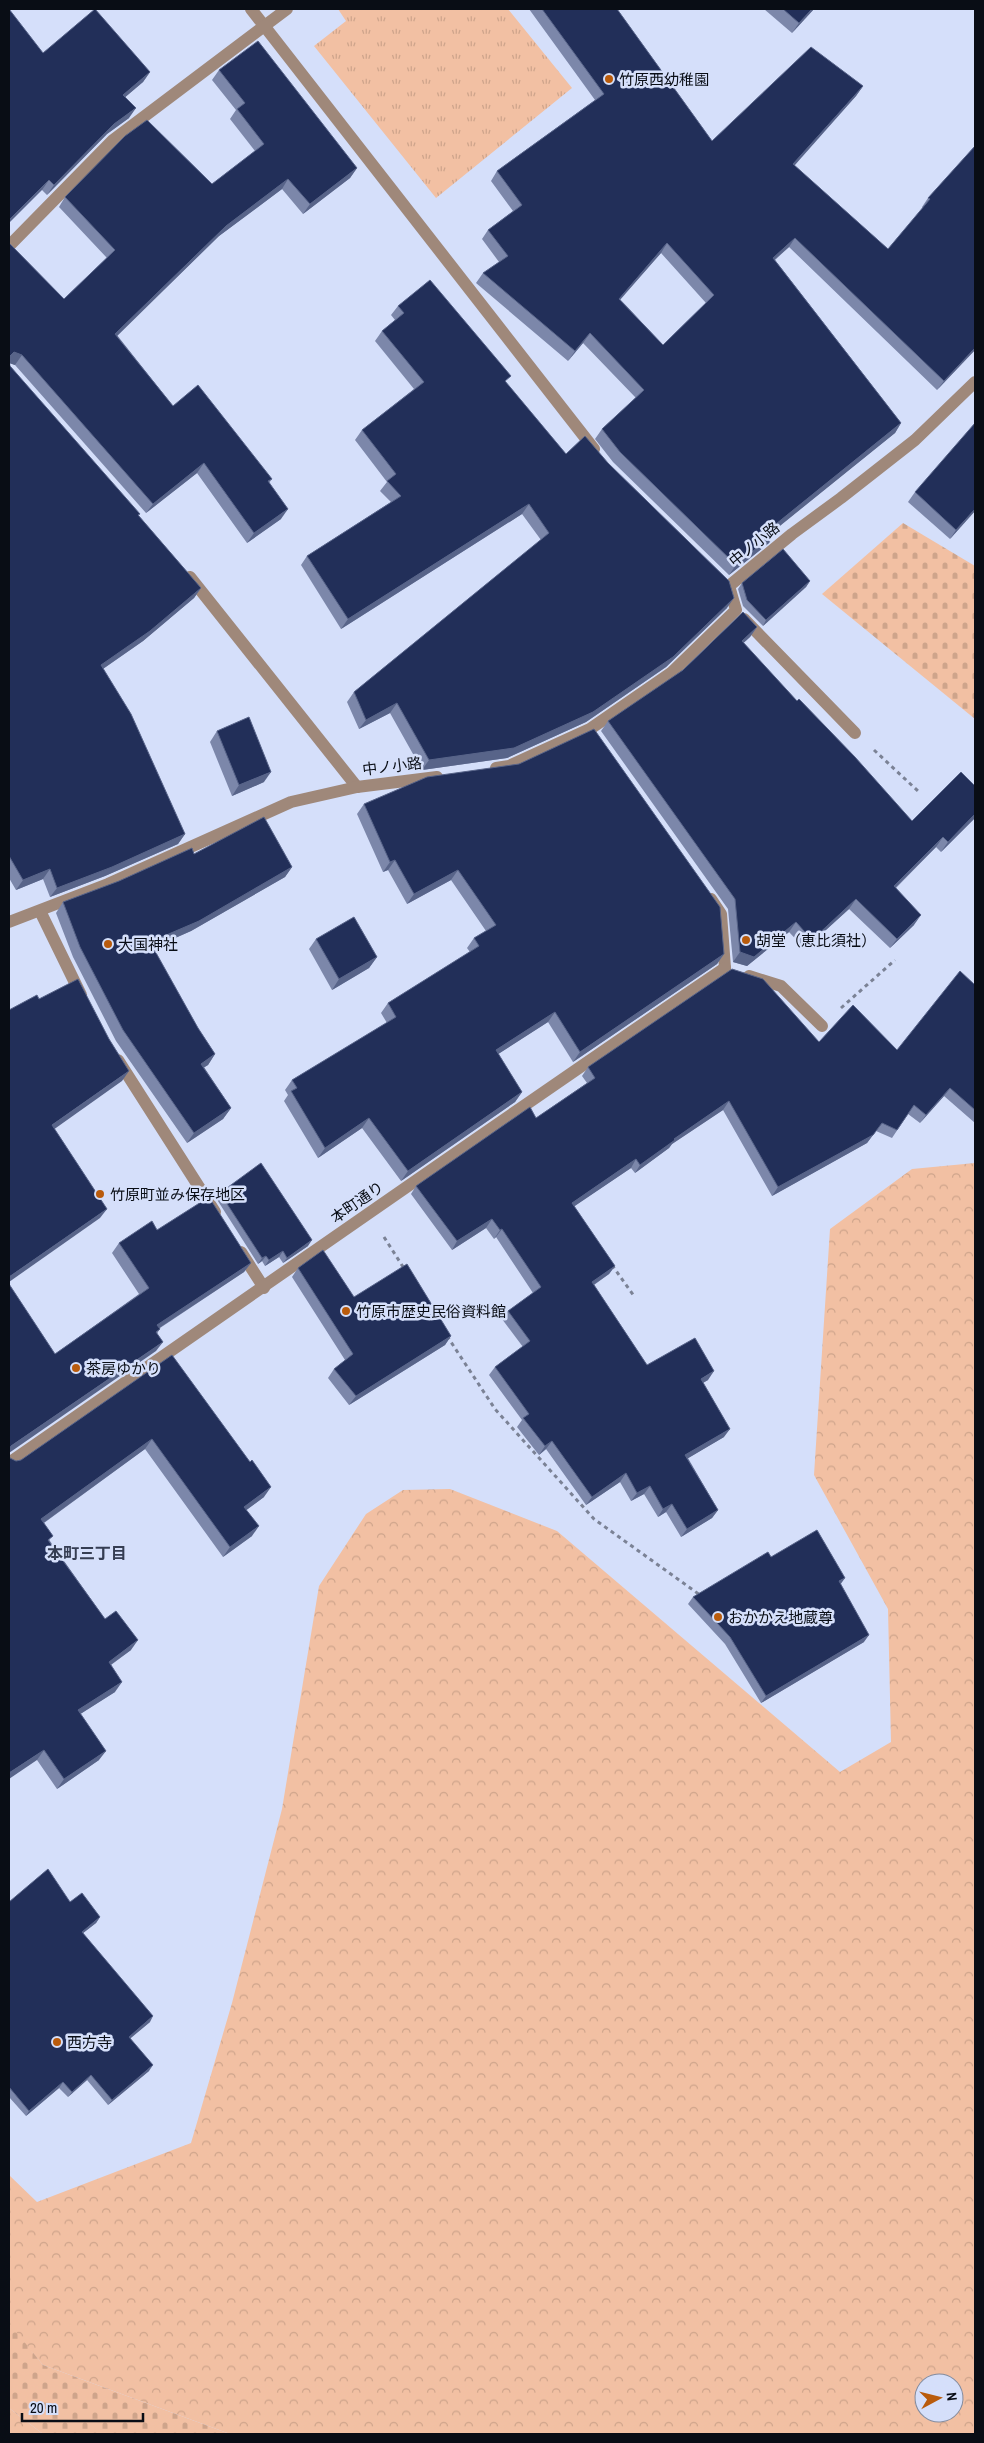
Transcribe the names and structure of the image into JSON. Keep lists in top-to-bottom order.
{
  "streets": {
    "street": ["中ノ小路", "本町通り"]
  },
  "districts": ["本町三丁目"],
  "places": [
    "竹原西幼稚園",
    "胡堂（恵比須社）",
    "大国神社",
    "竹原町並み保存地区",
    "竹原市歴史民俗資料館",
    "茶房ゆかり",
    "おかかえ地蔵尊",
    "西方寺"
  ],
  "scale_bar": "20 m",
  "north": "right"
}
